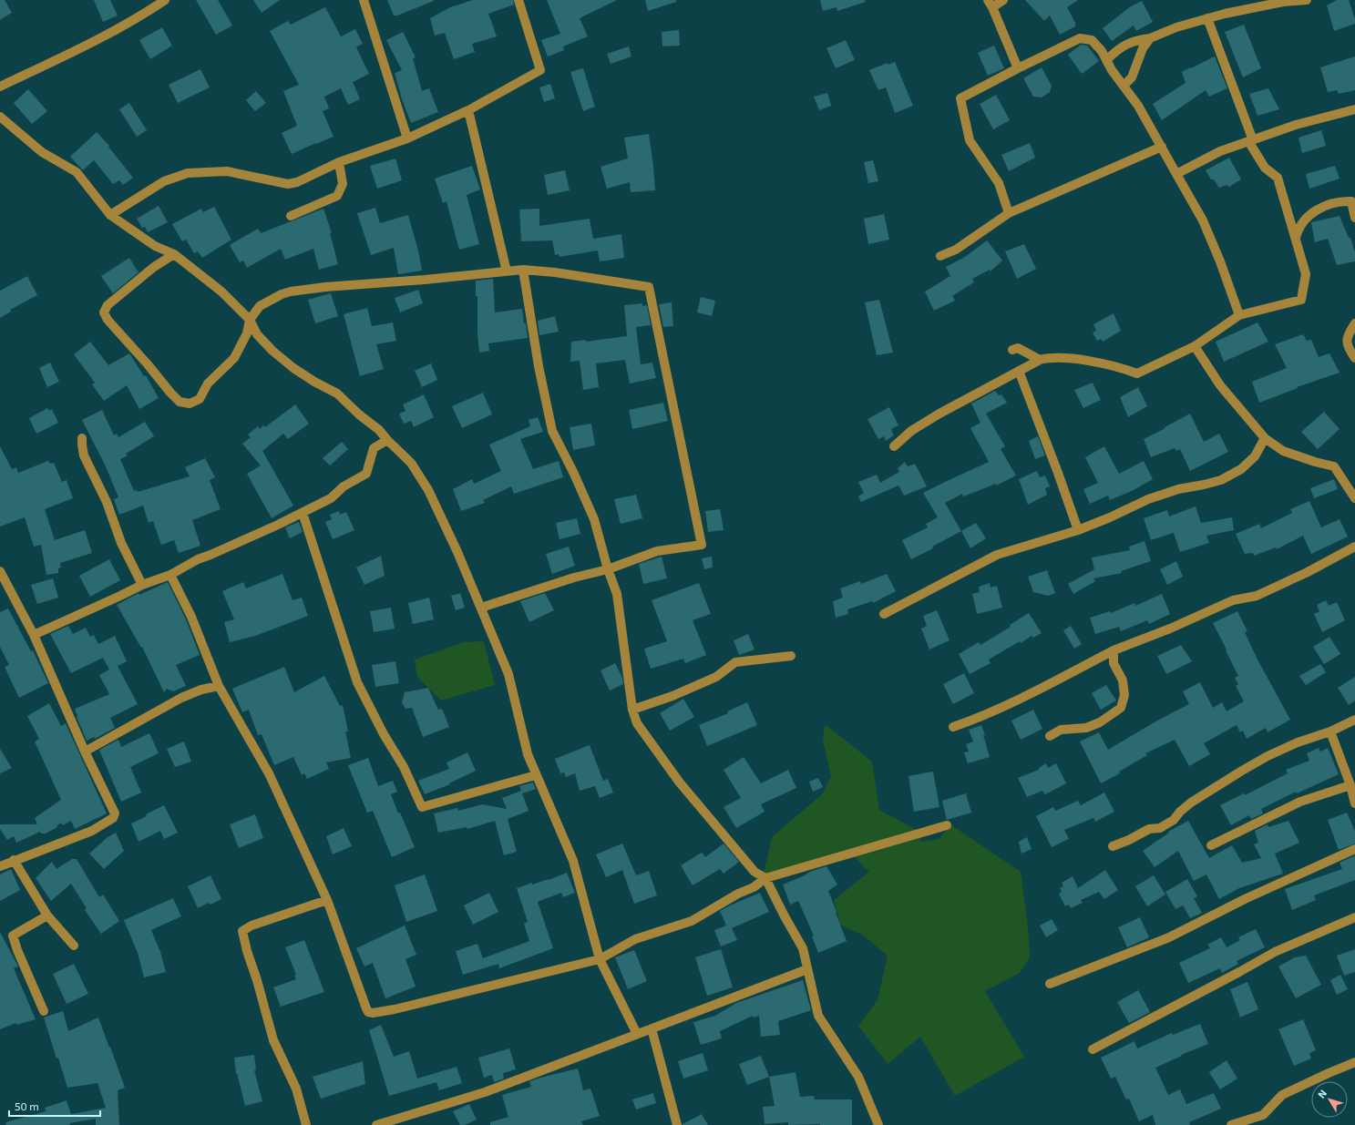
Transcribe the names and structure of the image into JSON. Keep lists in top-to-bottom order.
{
  "scale_bar": "50 m",
  "north": "top left"
}
